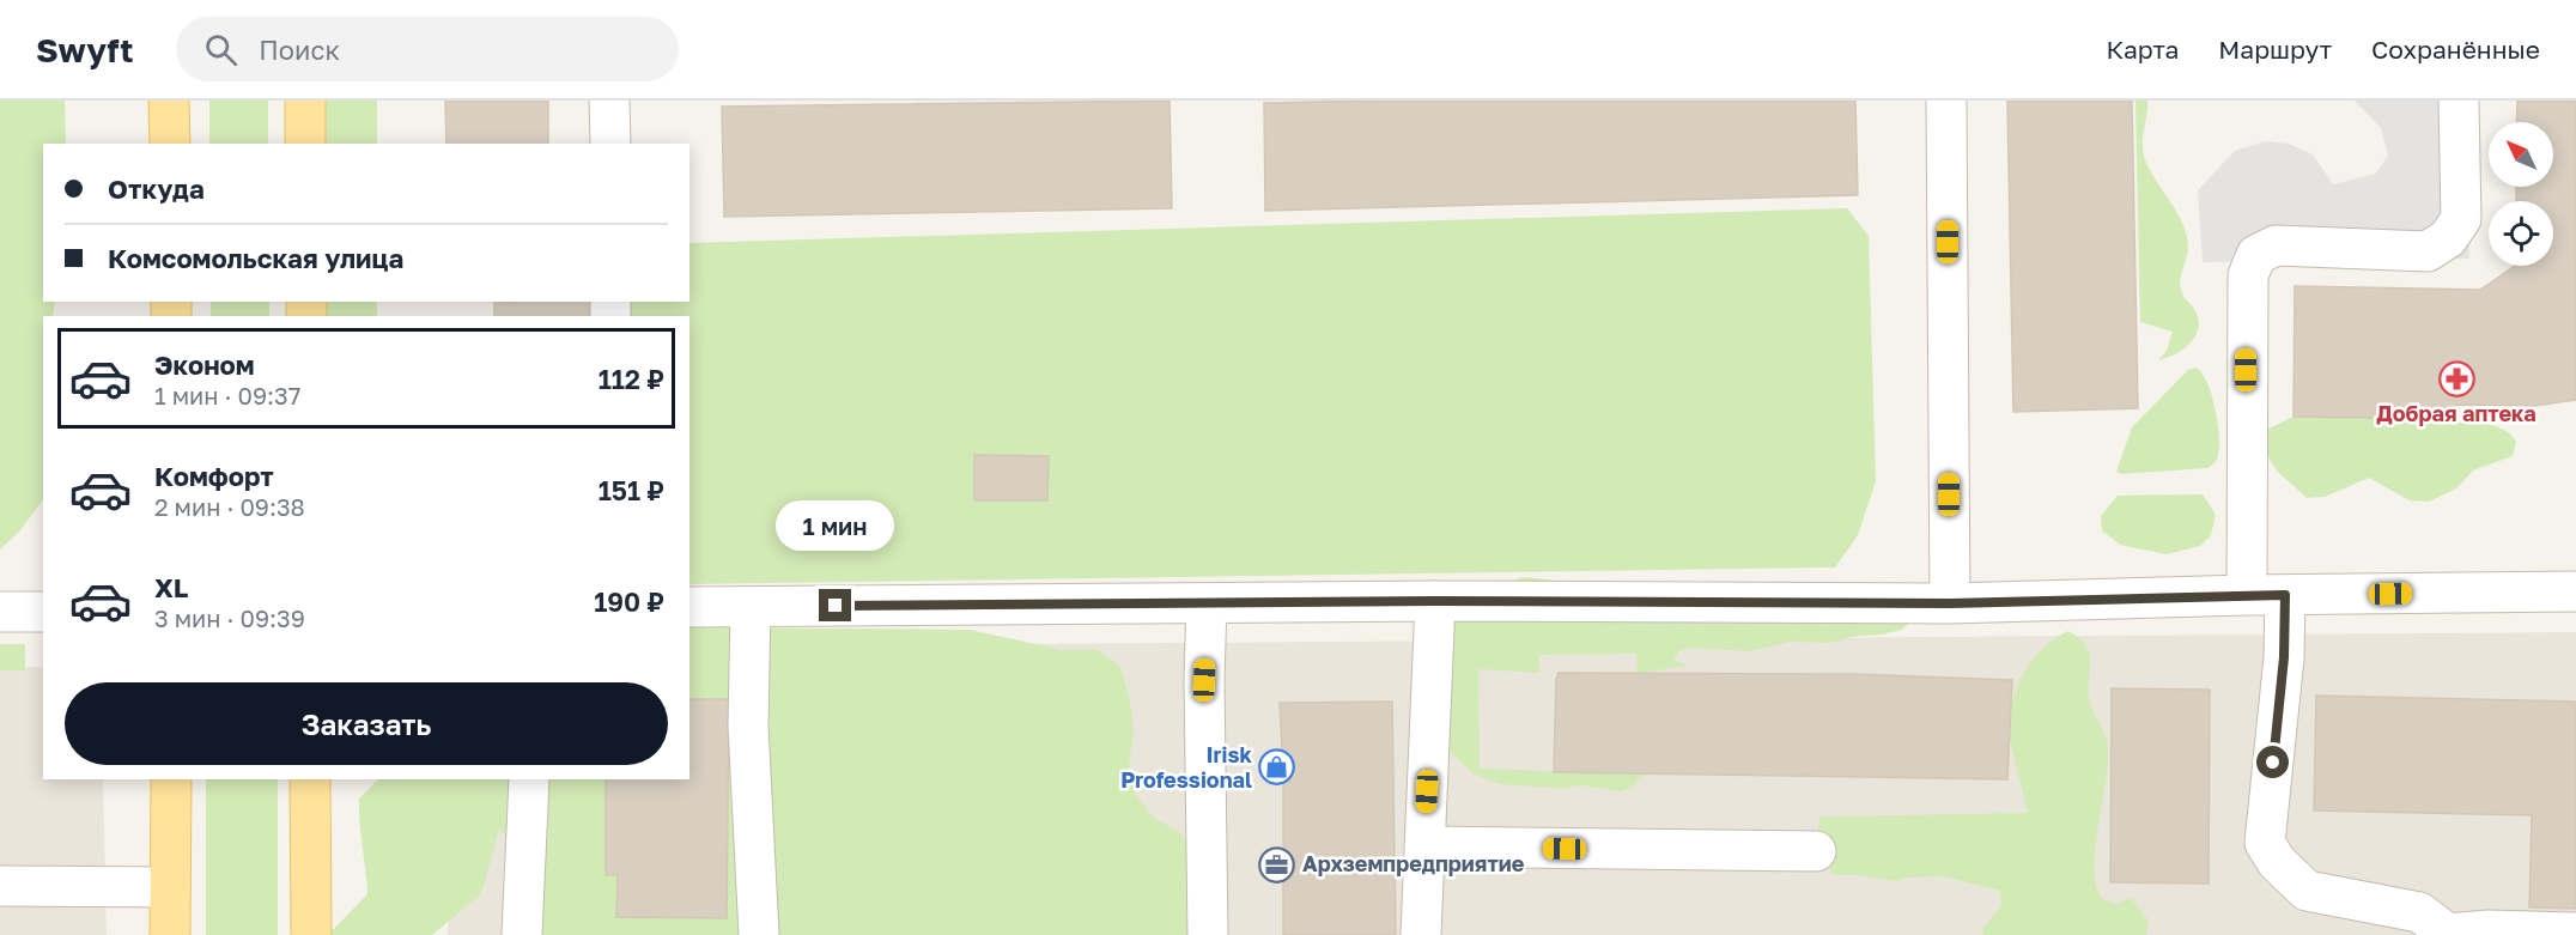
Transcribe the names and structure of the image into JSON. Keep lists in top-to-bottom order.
{
  "places": {
    "pharmacy": ["Добрая аптека"],
    "shop": ["Irisk Professional"],
    "office": ["Архземпредприятие"]
  },
  "north": "top left",
  "page": {
    "header": "Swyft",
    "search": "Поиск",
    "nav": ["Карта", "Маршрут", "Сохранённые"],
    "banner": ["Откуда", "Комсомольская улица"],
    "list": [
      {
        "name": "Эконом",
        "note": "1 мин · 09:37",
        "value": "112 ₽"
      },
      {
        "name": "Комфорт",
        "note": "2 мин · 09:38",
        "value": "151 ₽"
      },
      {
        "name": "XL",
        "note": "3 мин · 09:39",
        "value": "190 ₽"
      }
    ],
    "bubble": "1 мин",
    "buttons": "Заказать"
  }
}
